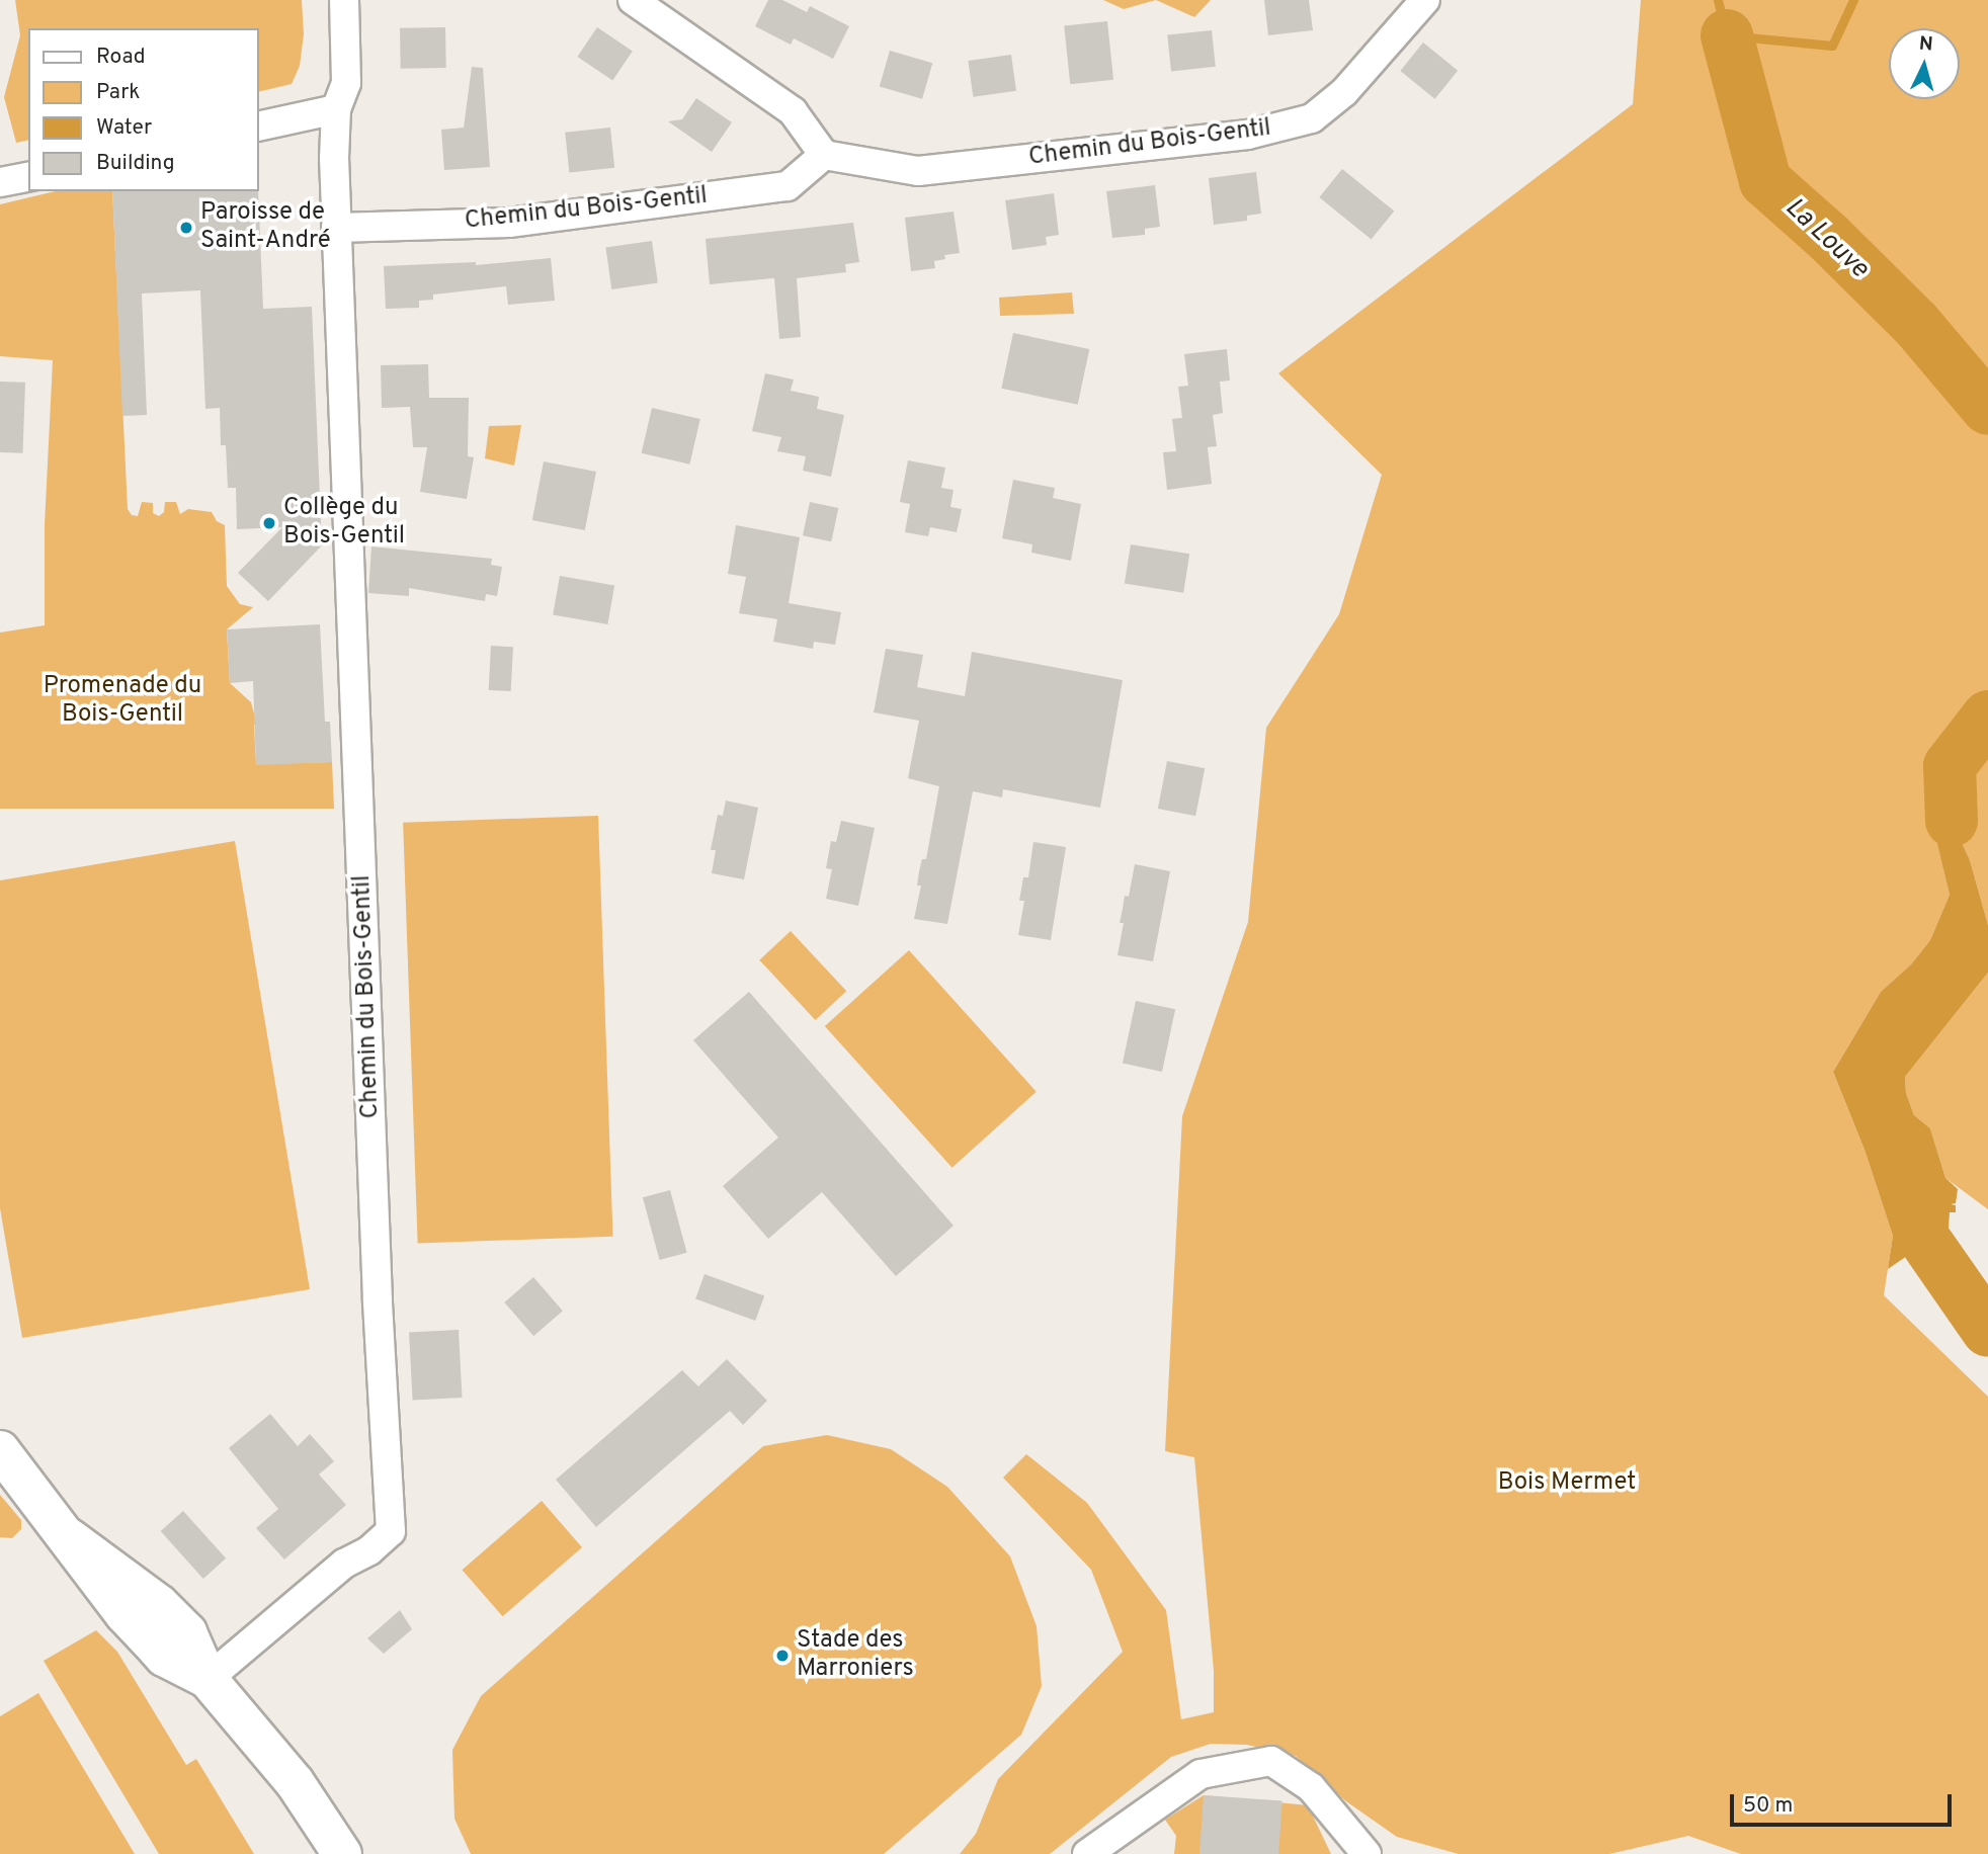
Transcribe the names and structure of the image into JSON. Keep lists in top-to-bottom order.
{
  "streets": {
    "street": ["Chemin du Bois-Gentil"]
  },
  "water": ["La Louve"],
  "parks": ["Promenade du Bois-Gentil", "Bois Mermet"],
  "places": ["Paroisse de Saint-André", "Collège du Bois-Gentil", "Stade des Marroniers"],
  "legend": [
    "Road",
    "Park",
    "Water",
    "Building"
  ],
  "scale_bar": "50 m",
  "north": "top"
}
